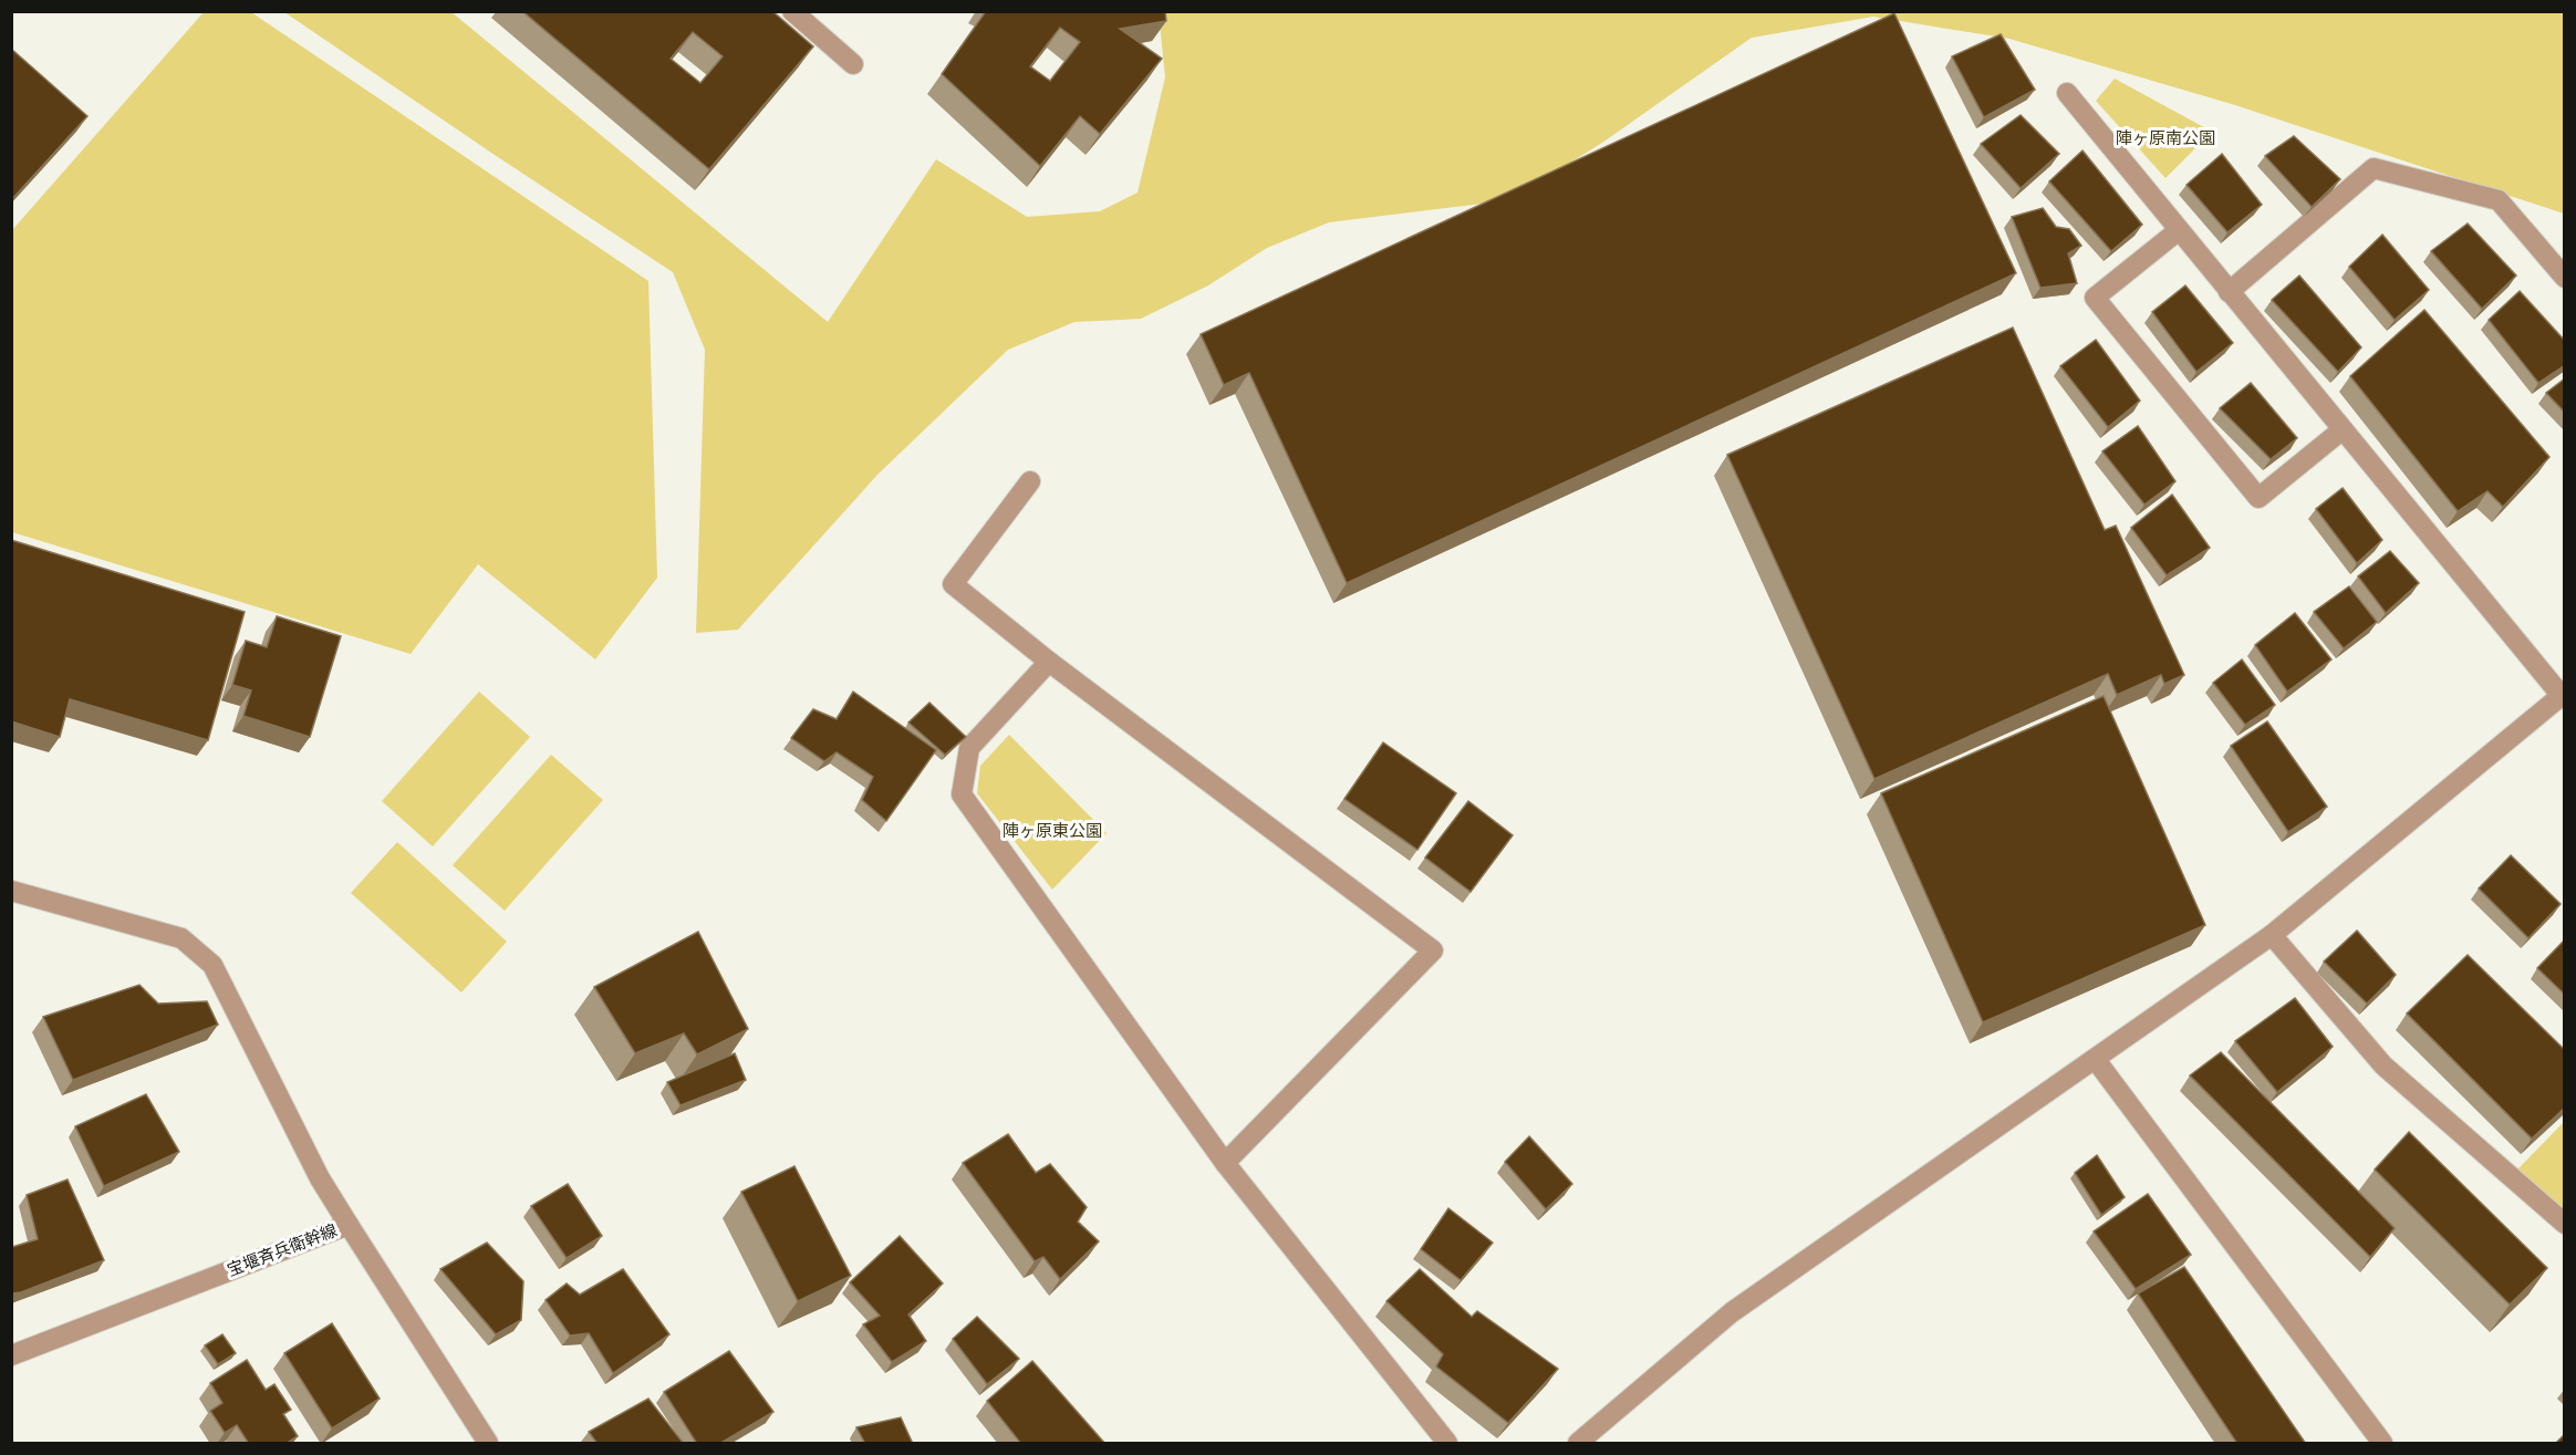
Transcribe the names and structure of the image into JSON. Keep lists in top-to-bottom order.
{
  "streets": {
    "street": ["宝堰斉兵衛幹線"]
  },
  "parks": ["陣ヶ原南公園", "陣ヶ原東公園"]
}
